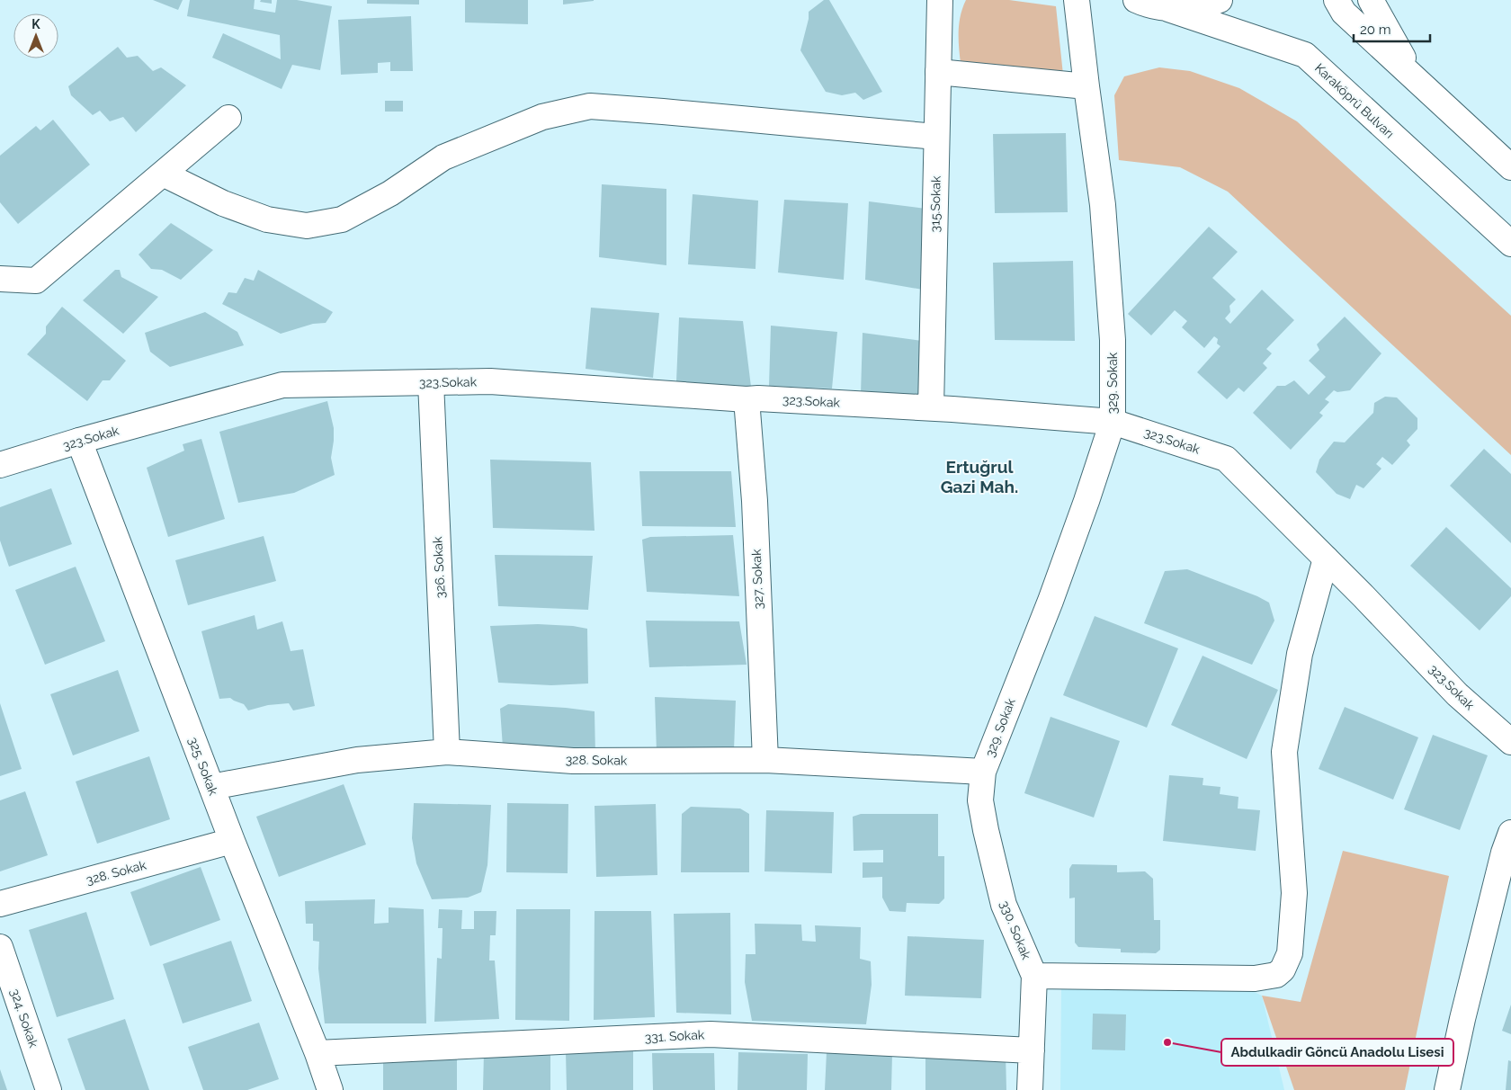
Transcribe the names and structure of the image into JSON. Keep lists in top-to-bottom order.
{
  "streets": {
    "main road": [
      "Karaköprü Bulvarı",
      "315.Sokak",
      "323.Sokak",
      "329. Sokak",
      "326. Sokak",
      "327. Sokak",
      "328. Sokak",
      "325. Sokak",
      "330. Sokak",
      "324. Sokak",
      "331. Sokak"
    ]
  },
  "crossings": [
    ["315.Sokak", "323.Sokak"],
    ["323.Sokak", "329. Sokak"],
    ["323.Sokak", "326. Sokak"],
    ["323.Sokak", "327. Sokak"],
    ["323.Sokak", "325. Sokak"],
    ["329. Sokak", "328. Sokak"],
    ["329. Sokak", "330. Sokak"],
    ["326. Sokak", "328. Sokak"],
    ["327. Sokak", "328. Sokak"],
    ["328. Sokak", "325. Sokak"],
    ["328. Sokak", "330. Sokak"],
    ["325. Sokak", "331. Sokak"],
    ["330. Sokak", "331. Sokak"]
  ],
  "districts": ["Ertuğrul Gazi Mah."],
  "places": ["Abdulkadir Göncü Anadolu Lisesi"],
  "scale_bar": "20 m",
  "north": "top"
}
